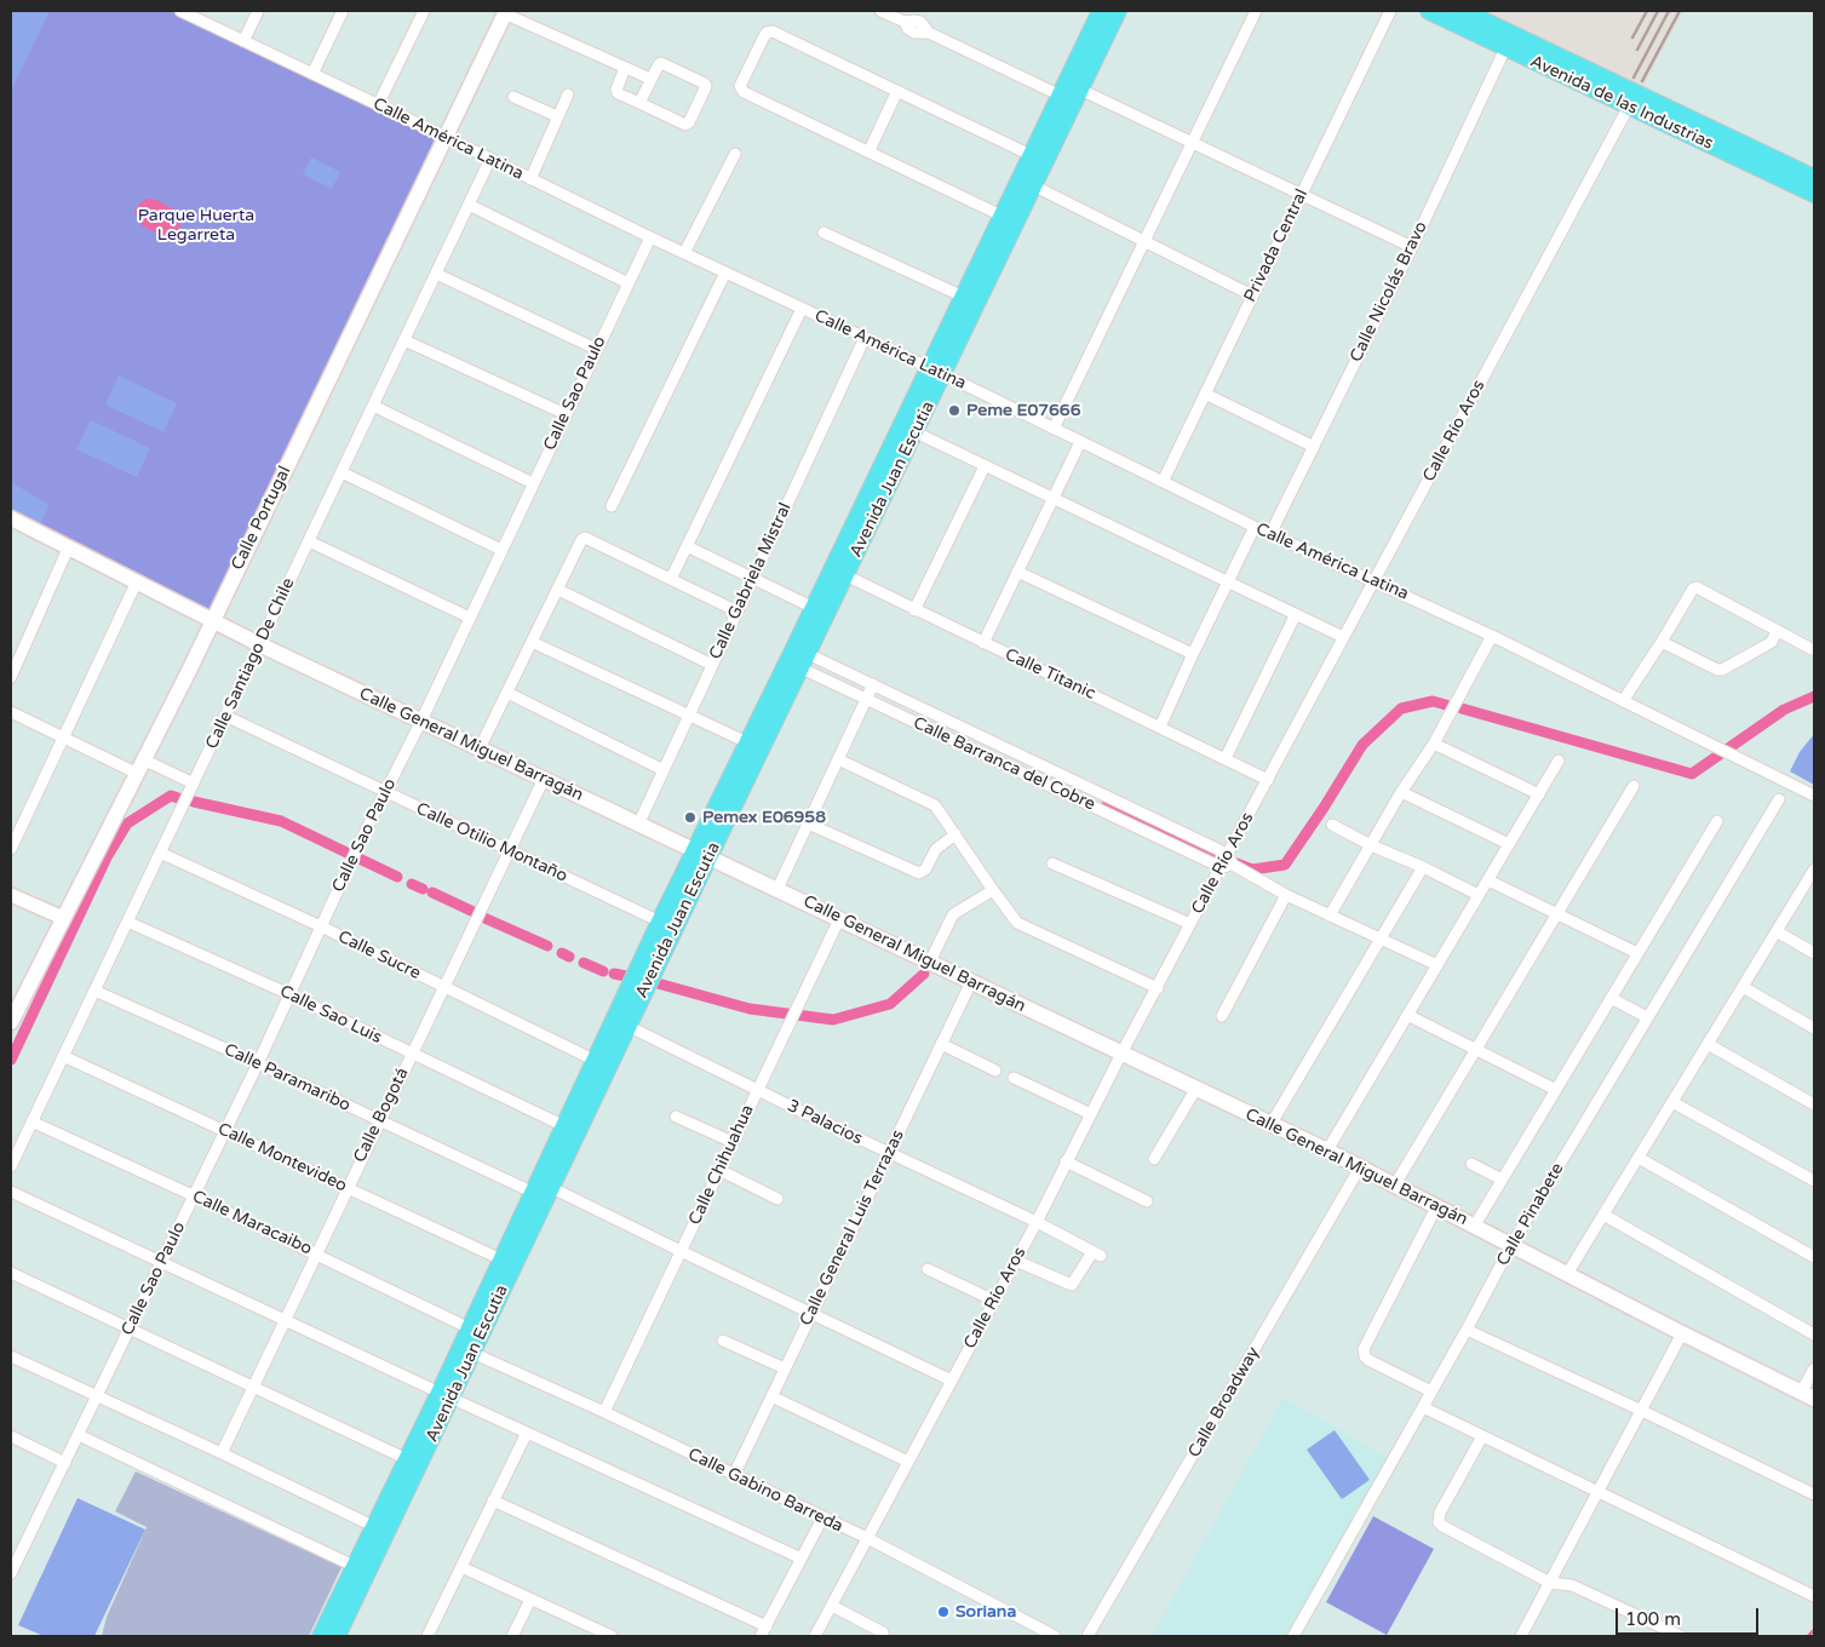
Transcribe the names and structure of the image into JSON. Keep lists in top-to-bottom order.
{
  "streets": {
    "main road": [
      "Avenida de las Industrias",
      "Avenida Juan Escutia",
      "Calle Portugal",
      "Calle General Miguel Barragán"
    ],
    "street": [
      "Calle América Latina",
      "Privada Central",
      "Calle Nicolás Bravo",
      "Calle Sao Paulo",
      "Calle Río Aros",
      "Calle Gabriela Mistral",
      "Calle Santiago De Chile",
      "Calle Titanic",
      "Calle Barranca del Cobre",
      "Calle Otilio Montaño",
      "Calle Sucre",
      "Calle Sao Luis",
      "Calle Paramaribo",
      "Calle Bogotá",
      "3 Palacios",
      "Calle Montevideo",
      "Calle Chihuahua",
      "Calle Pinabete",
      "Calle Maracaibo",
      "Calle General Luis Terrazas",
      "Calle Broadway",
      "Calle Gabino Barreda"
    ]
  },
  "crossings": [
    ["Avenida de las Industrias", "Calle Nicolás Bravo"],
    ["Avenida de las Industrias", "Calle Río Aros"],
    ["Calle América Latina", "Privada Central"],
    ["Calle América Latina", "Calle Nicolás Bravo"],
    ["Calle América Latina", "Calle Sao Paulo"],
    ["Calle América Latina", "Calle Río Aros"],
    ["Calle América Latina", "Avenida Juan Escutia"],
    ["Calle América Latina", "Calle Portugal"],
    ["Calle América Latina", "Calle Gabriela Mistral"],
    ["Calle América Latina", "Calle Santiago De Chile"],
    ["Calle Sao Paulo", "Calle General Miguel Barragán"],
    ["Calle Sao Paulo", "Calle Otilio Montaño"],
    ["Calle Sao Paulo", "Calle Sucre"],
    ["Calle Sao Paulo", "Calle Sao Luis"],
    ["Calle Sao Paulo", "Calle Paramaribo"],
    ["Calle Sao Paulo", "Calle Montevideo"],
    ["Calle Sao Paulo", "Calle Maracaibo"],
    ["Calle Río Aros", "Calle Titanic"],
    ["Calle Río Aros", "Calle General Miguel Barragán"],
    ["Calle Río Aros", "Calle Barranca del Cobre"],
    ["Calle Río Aros", "Calle Paramaribo"],
    ["Calle Río Aros", "3 Palacios"],
    ["Calle Río Aros", "Calle Gabino Barreda"],
    ["Avenida Juan Escutia", "Calle Titanic"],
    ["Avenida Juan Escutia", "Calle General Miguel Barragán"],
    ["Avenida Juan Escutia", "Calle Barranca del Cobre"],
    ["Avenida Juan Escutia", "Calle Otilio Montaño"],
    ["Avenida Juan Escutia", "Calle Sucre"],
    ["Avenida Juan Escutia", "Calle Sao Luis"],
    ["Avenida Juan Escutia", "Calle Paramaribo"],
    ["Avenida Juan Escutia", "3 Palacios"],
    ["Avenida Juan Escutia", "Calle Montevideo"],
    ["Avenida Juan Escutia", "Calle Maracaibo"],
    ["Avenida Juan Escutia", "Calle Gabino Barreda"],
    ["Calle Portugal", "Calle General Miguel Barragán"],
    ["Calle Gabriela Mistral", "Calle General Miguel Barragán"],
    ["Calle Santiago De Chile", "Calle General Miguel Barragán"],
    ["Calle Santiago De Chile", "Calle Otilio Montaño"],
    ["Calle Santiago De Chile", "Calle Sucre"],
    ["Calle Santiago De Chile", "Calle Sao Luis"],
    ["Calle Santiago De Chile", "Calle Paramaribo"],
    ["Calle Santiago De Chile", "Calle Montevideo"],
    ["Calle Santiago De Chile", "Calle Maracaibo"],
    ["Calle General Miguel Barragán", "Calle Bogotá"],
    ["Calle General Miguel Barragán", "Calle Chihuahua"],
    ["Calle General Miguel Barragán", "Calle Pinabete"],
    ["Calle General Miguel Barragán", "Calle General Luis Terrazas"],
    ["Calle General Miguel Barragán", "Calle Broadway"],
    ["Calle Otilio Montaño", "Calle Bogotá"],
    ["Calle Sucre", "Calle Bogotá"],
    ["Calle Sao Luis", "Calle Bogotá"],
    ["Calle Paramaribo", "Calle Bogotá"],
    ["Calle Paramaribo", "Calle Chihuahua"],
    ["Calle Paramaribo", "Calle General Luis Terrazas"],
    ["Calle Bogotá", "Calle Montevideo"],
    ["Calle Bogotá", "Calle Maracaibo"],
    ["3 Palacios", "Calle Chihuahua"],
    ["3 Palacios", "Calle General Luis Terrazas"],
    ["Calle Chihuahua", "Calle Gabino Barreda"],
    ["Calle General Luis Terrazas", "Calle Gabino Barreda"]
  ],
  "parks": ["Parque Huerta Legarreta"],
  "places": ["Peme E07666", "Pemex E06958", "Soriana"],
  "scale_bar": "100 m"
}
